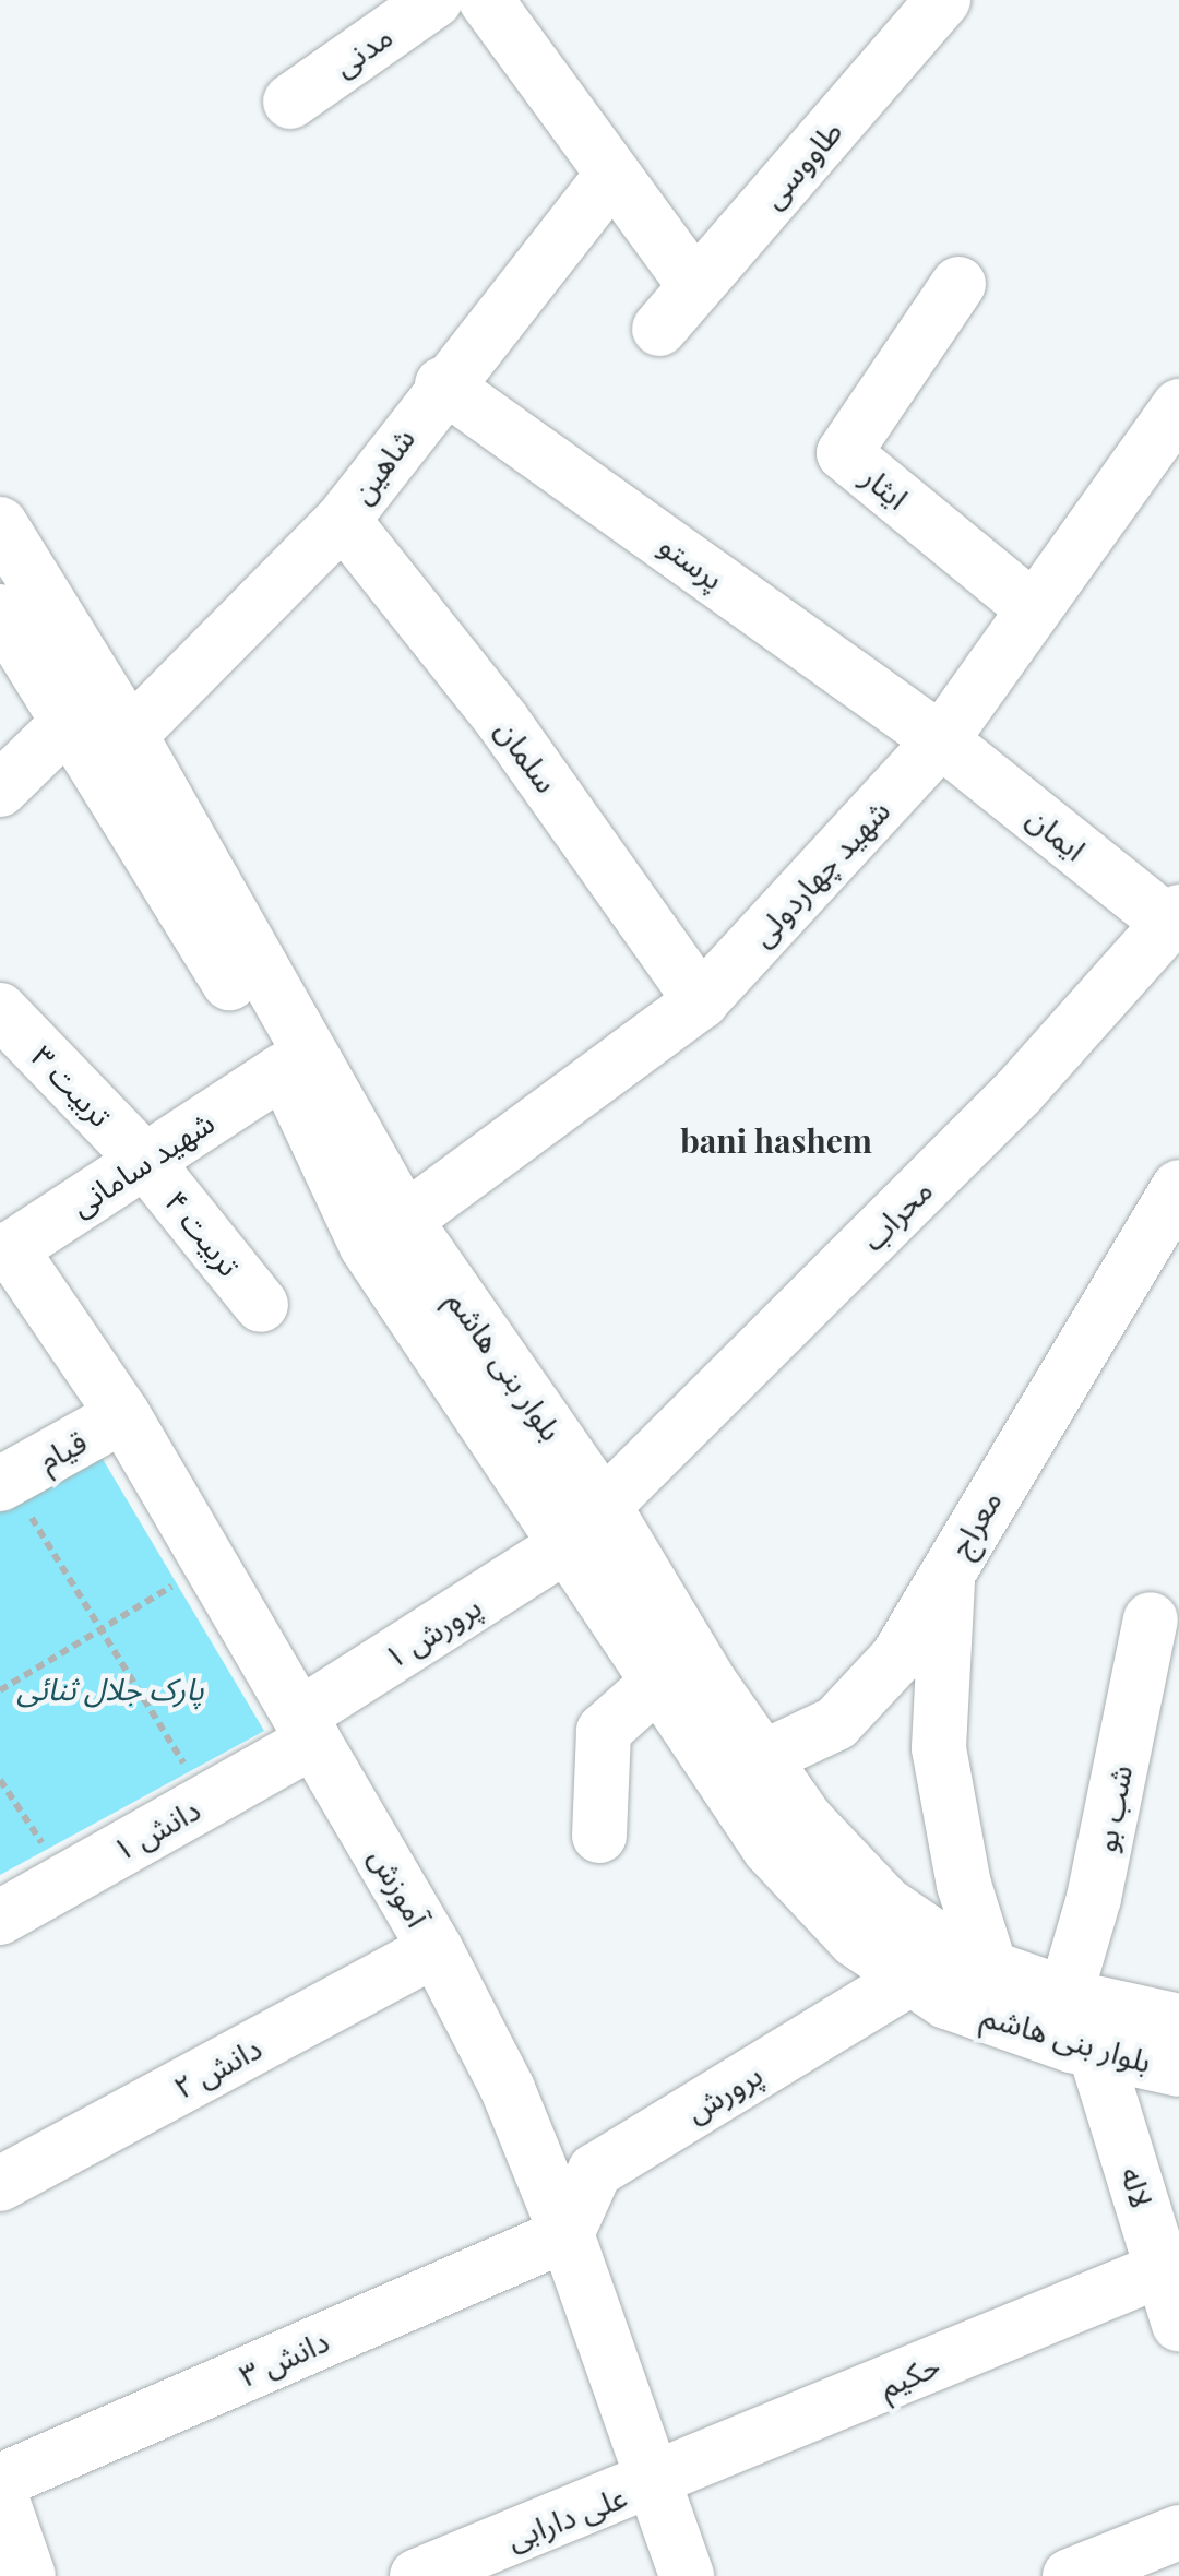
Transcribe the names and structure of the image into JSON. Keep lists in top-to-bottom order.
{
  "streets": {
    "street": [
      "مدنی",
      "طاووسی",
      "شاهین",
      "ایثار",
      "پرستو",
      "سلمان",
      "ایمان",
      "شهید چهاردولی",
      "تربیت ۳",
      "شهید سامانی",
      "محراب",
      "تربیت ۴",
      "بلوار بنی هاشم",
      "قیام",
      "معراج",
      "پرورش ۱",
      "شب بو",
      "دانش ۱",
      "آموزش",
      "دانش ۲",
      "پرورش",
      "لاله",
      "دانش ۳",
      "حکیم",
      "علی دارابی"
    ]
  },
  "crossings": [
    ["شاهین", "پرستو"],
    ["شاهین", "سلمان"],
    ["شاهین", "بلوار بنی هاشم"],
    ["ایثار", "شهید چهاردولی"],
    ["پرستو", "ایمان"],
    ["پرستو", "شهید چهاردولی"],
    ["سلمان", "شهید چهاردولی"],
    ["ایمان", "شهید چهاردولی"],
    ["ایمان", "محراب"],
    ["شهید چهاردولی", "بلوار بنی هاشم"],
    ["تربیت ۳", "شهید سامانی"],
    ["تربیت ۳", "تربیت ۴"],
    ["شهید سامانی", "تربیت ۴"],
    ["شهید سامانی", "بلوار بنی هاشم"],
    ["شهید سامانی", "آموزش"],
    ["محراب", "بلوار بنی هاشم"],
    ["بلوار بنی هاشم", "معراج"],
    ["بلوار بنی هاشم", "پرورش ۱"],
    ["بلوار بنی هاشم", "شب بو"],
    ["بلوار بنی هاشم", "پرورش"],
    ["بلوار بنی هاشم", "لاله"],
    ["قیام", "آموزش"],
    ["پرورش ۱", "دانش ۱"],
    ["پرورش ۱", "آموزش"],
    ["دانش ۱", "آموزش"],
    ["آموزش", "دانش ۲"],
    ["آموزش", "پرورش"],
    ["آموزش", "دانش ۳"],
    ["آموزش", "حکیم"],
    ["آموزش", "علی دارابی"],
    ["پرورش", "دانش ۳"],
    ["لاله", "حکیم"],
    ["حکیم", "علی دارابی"]
  ],
  "districts": ["bani hashem"],
  "parks": ["پارک جلال ثنائی"]
}
